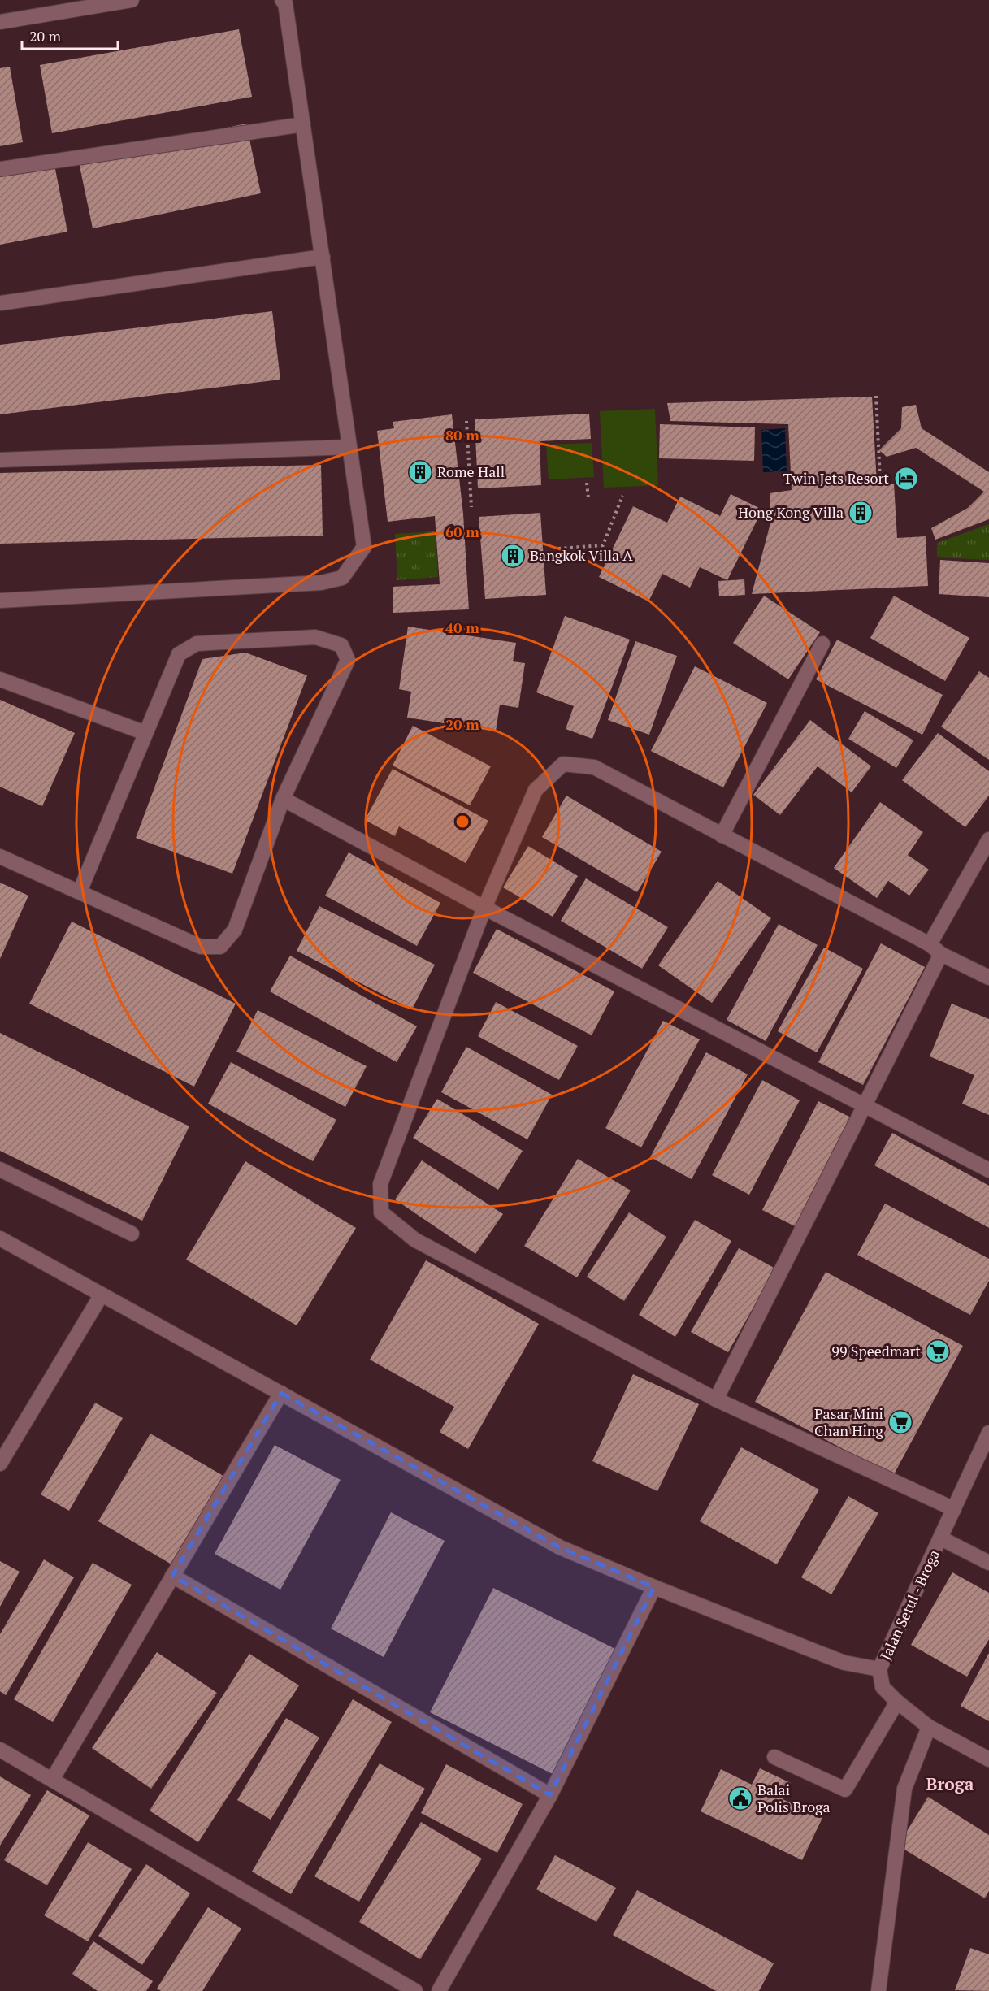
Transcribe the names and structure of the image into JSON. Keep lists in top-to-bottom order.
{
  "streets": {
    "street": ["Jalan Setul - Broga"]
  },
  "districts": ["Broga"],
  "places": {
    "building": ["Rome Hall", "Hong Kong Villa", "Bangkok Villa A"],
    "hotel": ["Twin Jets Resort"],
    "supermarket": ["99 Speedmart", "Pasar Mini Chan Hing"],
    "public building": ["Balai Polis Broga"]
  },
  "scale_bar": "20 m",
  "rings": [
    "80 m",
    "60 m",
    "40 m",
    "20 m"
  ]
}
